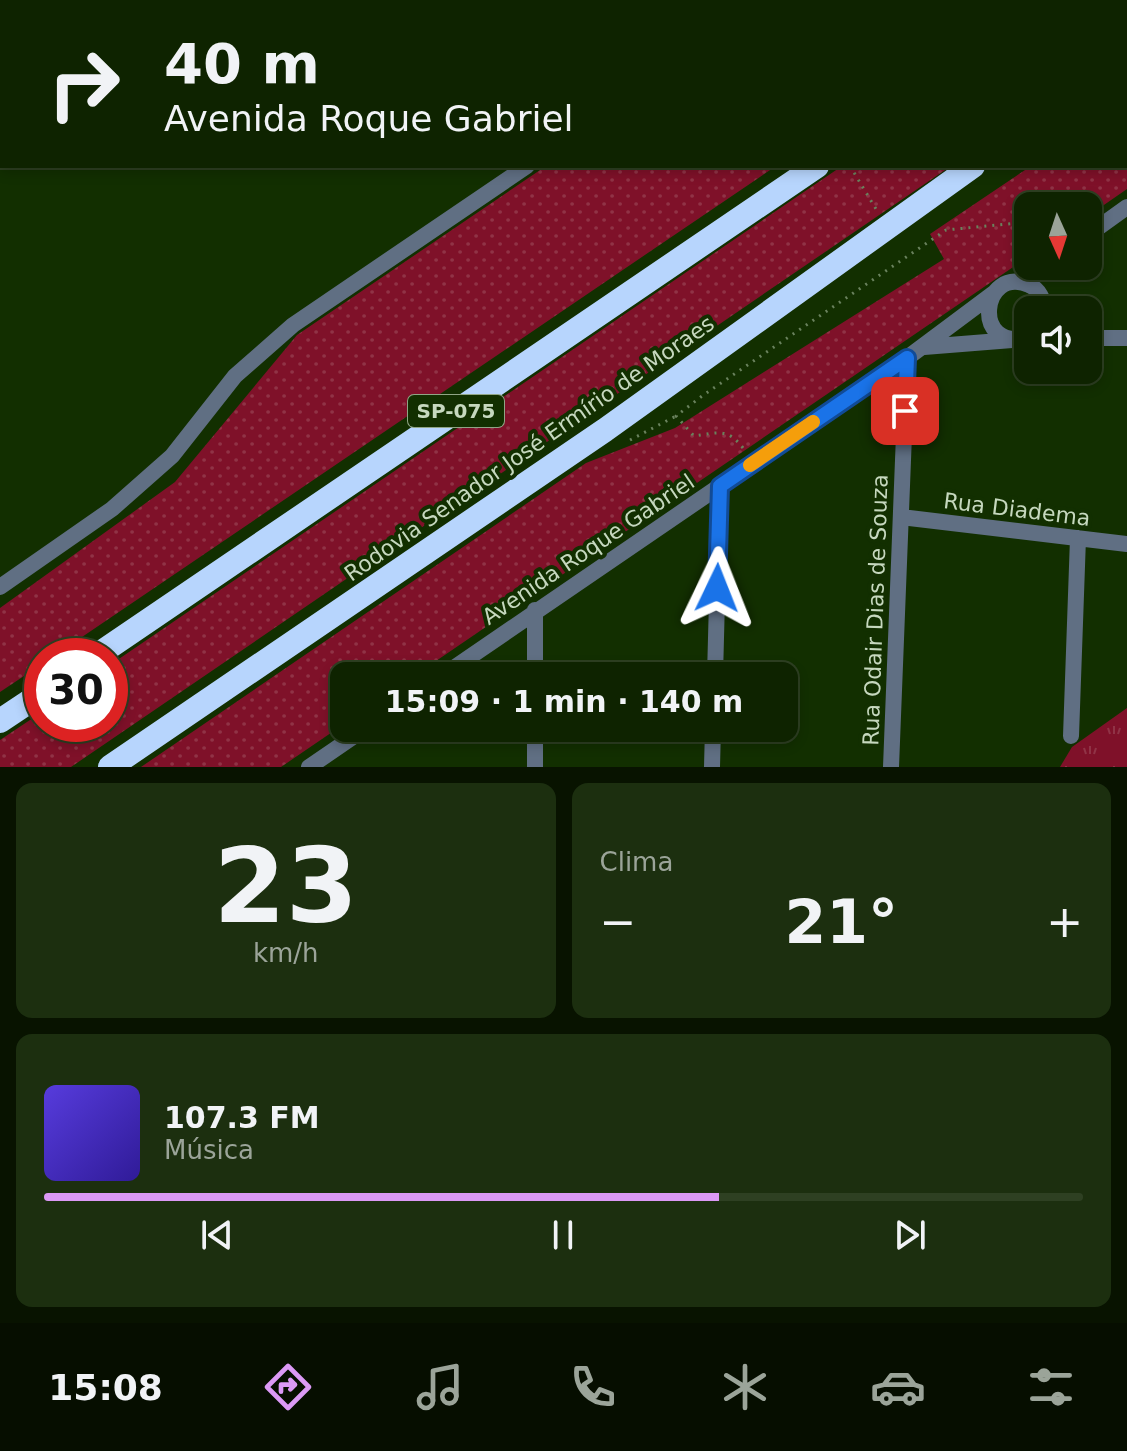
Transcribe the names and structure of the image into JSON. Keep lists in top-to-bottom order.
{
  "streets": {
    "highway": ["SP-075", "Rodovia Senador José Ermírio de Moraes"],
    "street": ["Rua Diadema", "Avenida Roque Gabriel", "Rua Odair Dias de Souza"]
  },
  "crossings": [
    ["Rua Diadema", "Rua Odair Dias de Souza"],
    ["Avenida Roque Gabriel", "Rua Odair Dias de Souza"]
  ],
  "north": "bottom",
  "page": {
    "turn": ["40 m", "Avenida Roque Gabriel"],
    "limit": "30",
    "trip": "15:09 · 1 min · 140 m",
    "tile": [
      ["23", "km/h"],
      "Clima"
    ],
    "heat": ["−", "21°", "+"],
    "song": ["107.3 FM", "Música"],
    "tabs": "15:08"
  }
}
